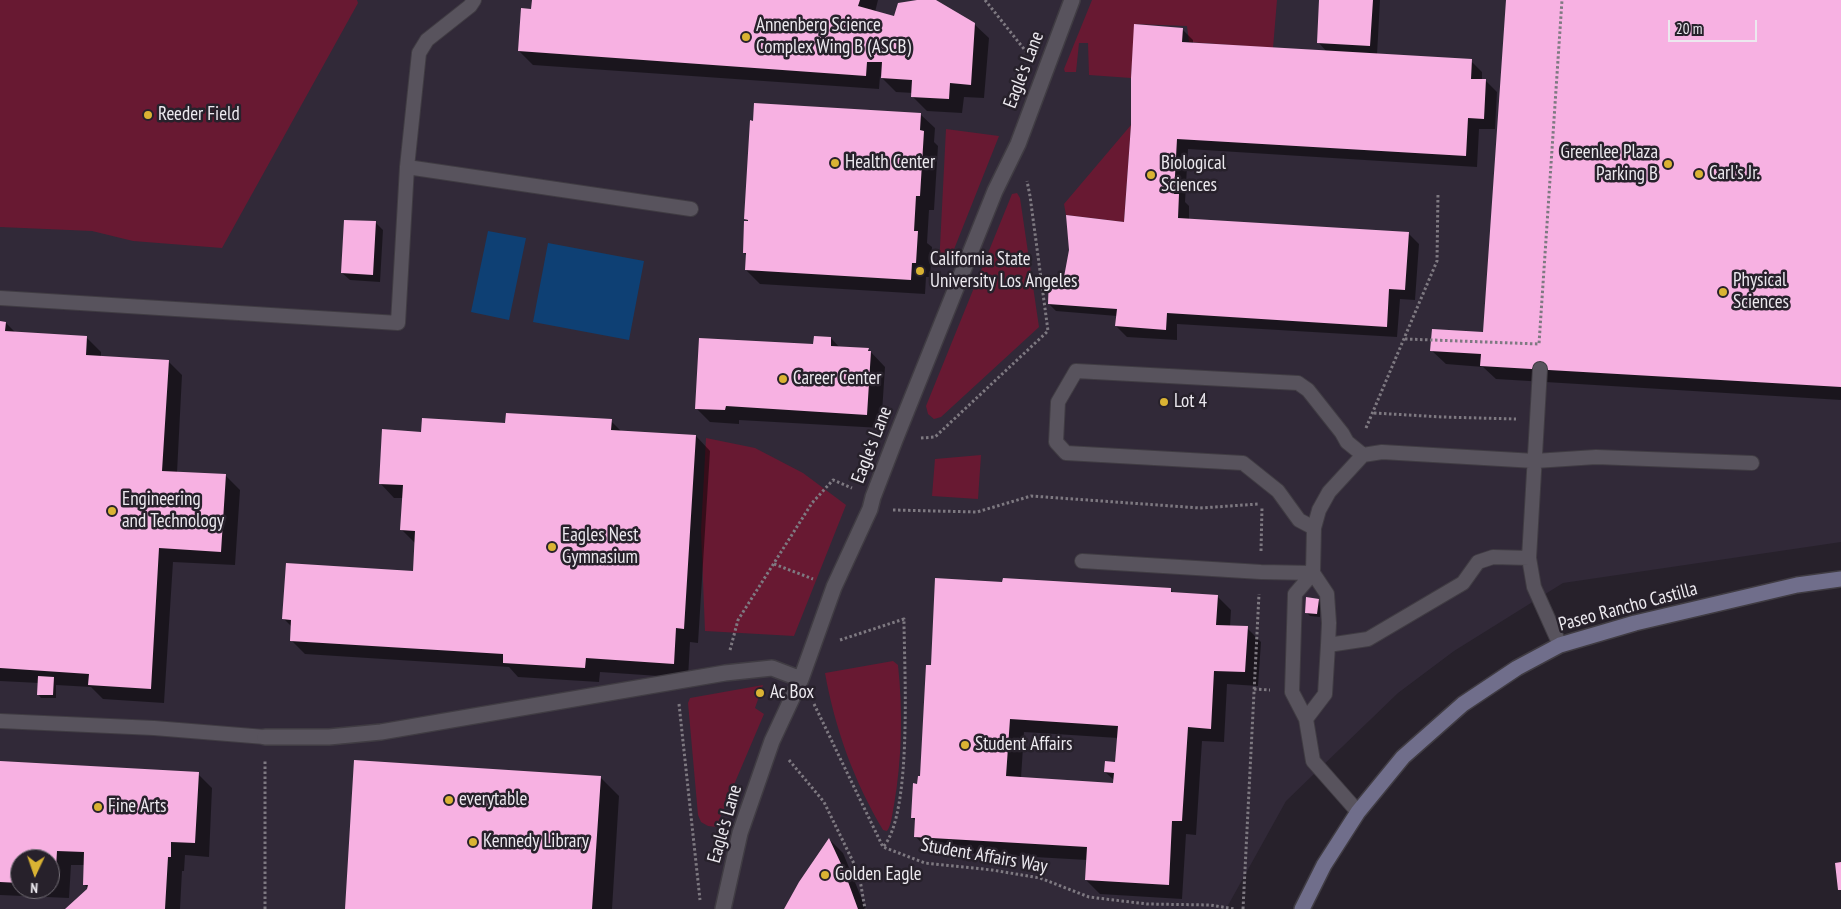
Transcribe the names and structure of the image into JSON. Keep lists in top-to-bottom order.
{
  "streets": {
    "street": ["Eagle's Lane", "Paseo Rancho Castilla"],
    "path": ["Student Affairs Way"]
  },
  "places": [
    "Annenberg Science Complex Wing B (ASCB)",
    "Reeder Field",
    "Health Center",
    "Greenlee Plaza Parking B",
    "Carl's Jr.",
    "Biological Sciences",
    "California State University Los Angeles",
    "Physical Sciences",
    "Career Center",
    "Lot 4",
    "Engineering and Technology",
    "Eagles Nest Gymnasium",
    "Ac Box",
    "Student Affairs",
    "everytable",
    "Fine Arts",
    "Kennedy Library",
    "Golden Eagle"
  ],
  "scale_bar": "20 m",
  "north": "bottom"
}
